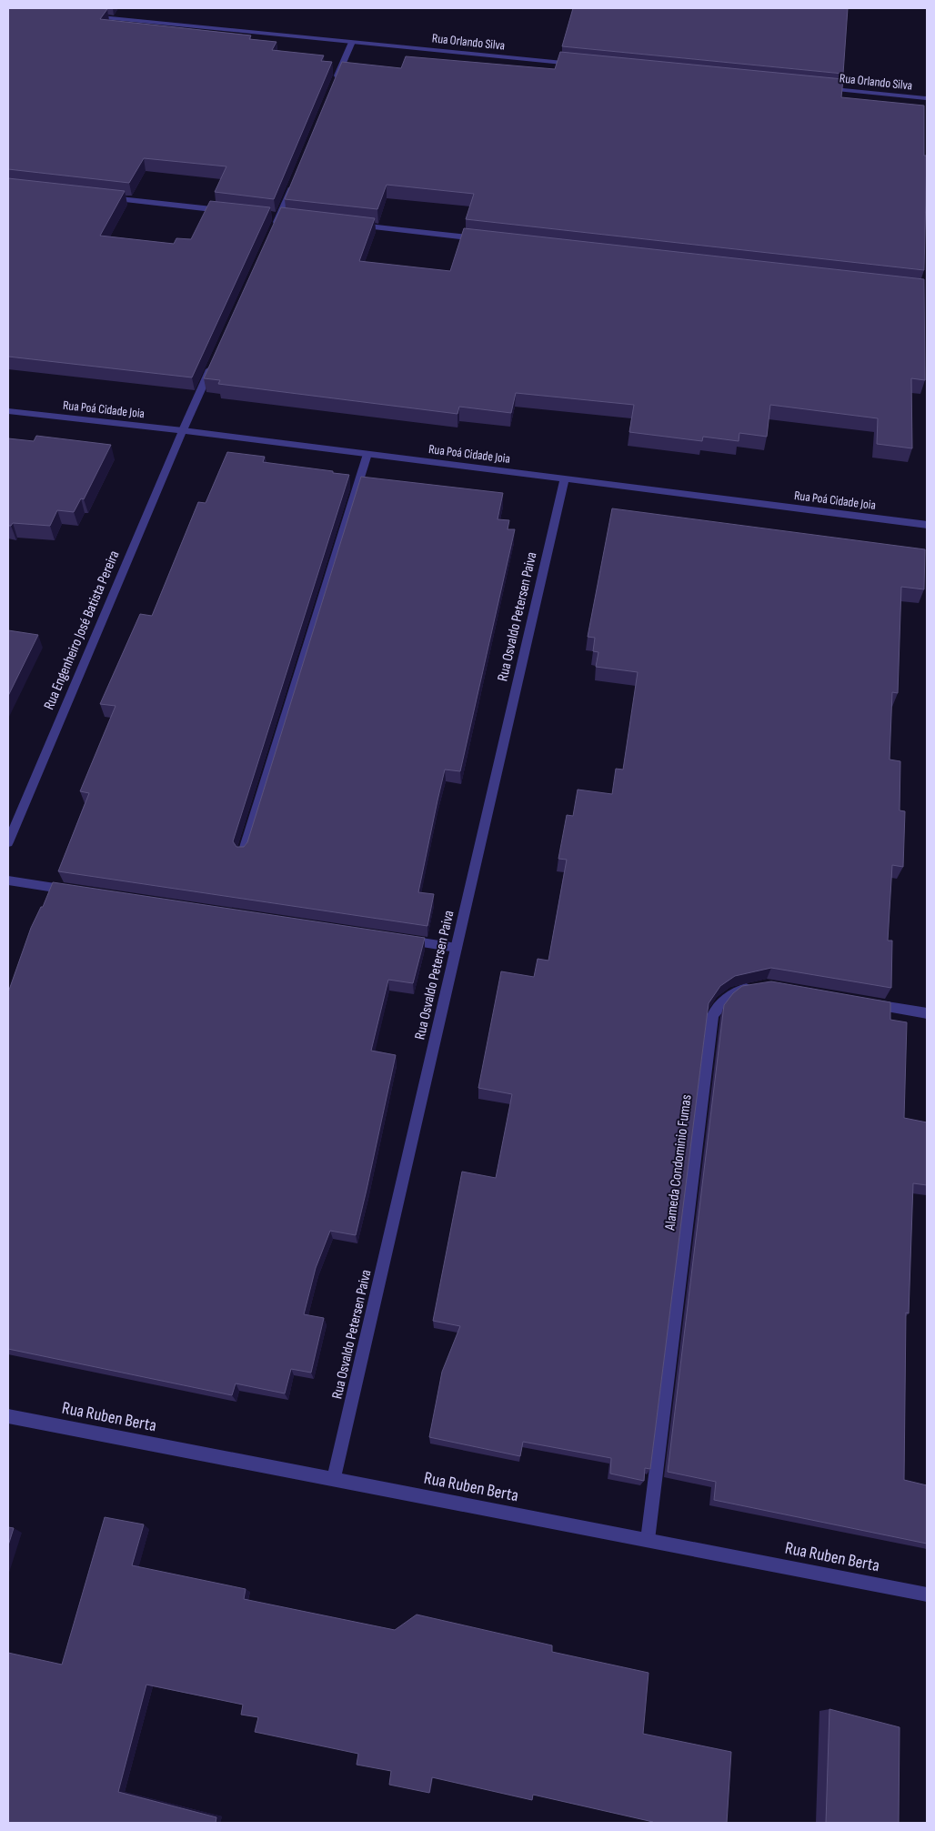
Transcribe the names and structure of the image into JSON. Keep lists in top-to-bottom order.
{
  "streets": {
    "street": [
      "Rua Orlando Silva",
      "Rua Poá Cidade Joia",
      "Rua Osvaldo Petersen Paiva",
      "Rua Engenheiro José Batista Pereira",
      "Alameda Condominio Fumas",
      "Rua Ruben Berta"
    ]
  },
  "crossings": [
    ["Rua Poá Cidade Joia", "Rua Osvaldo Petersen Paiva"],
    ["Rua Poá Cidade Joia", "Rua Engenheiro José Batista Pereira"],
    ["Rua Osvaldo Petersen Paiva", "Rua Ruben Berta"],
    ["Alameda Condominio Fumas", "Rua Ruben Berta"]
  ]
}
